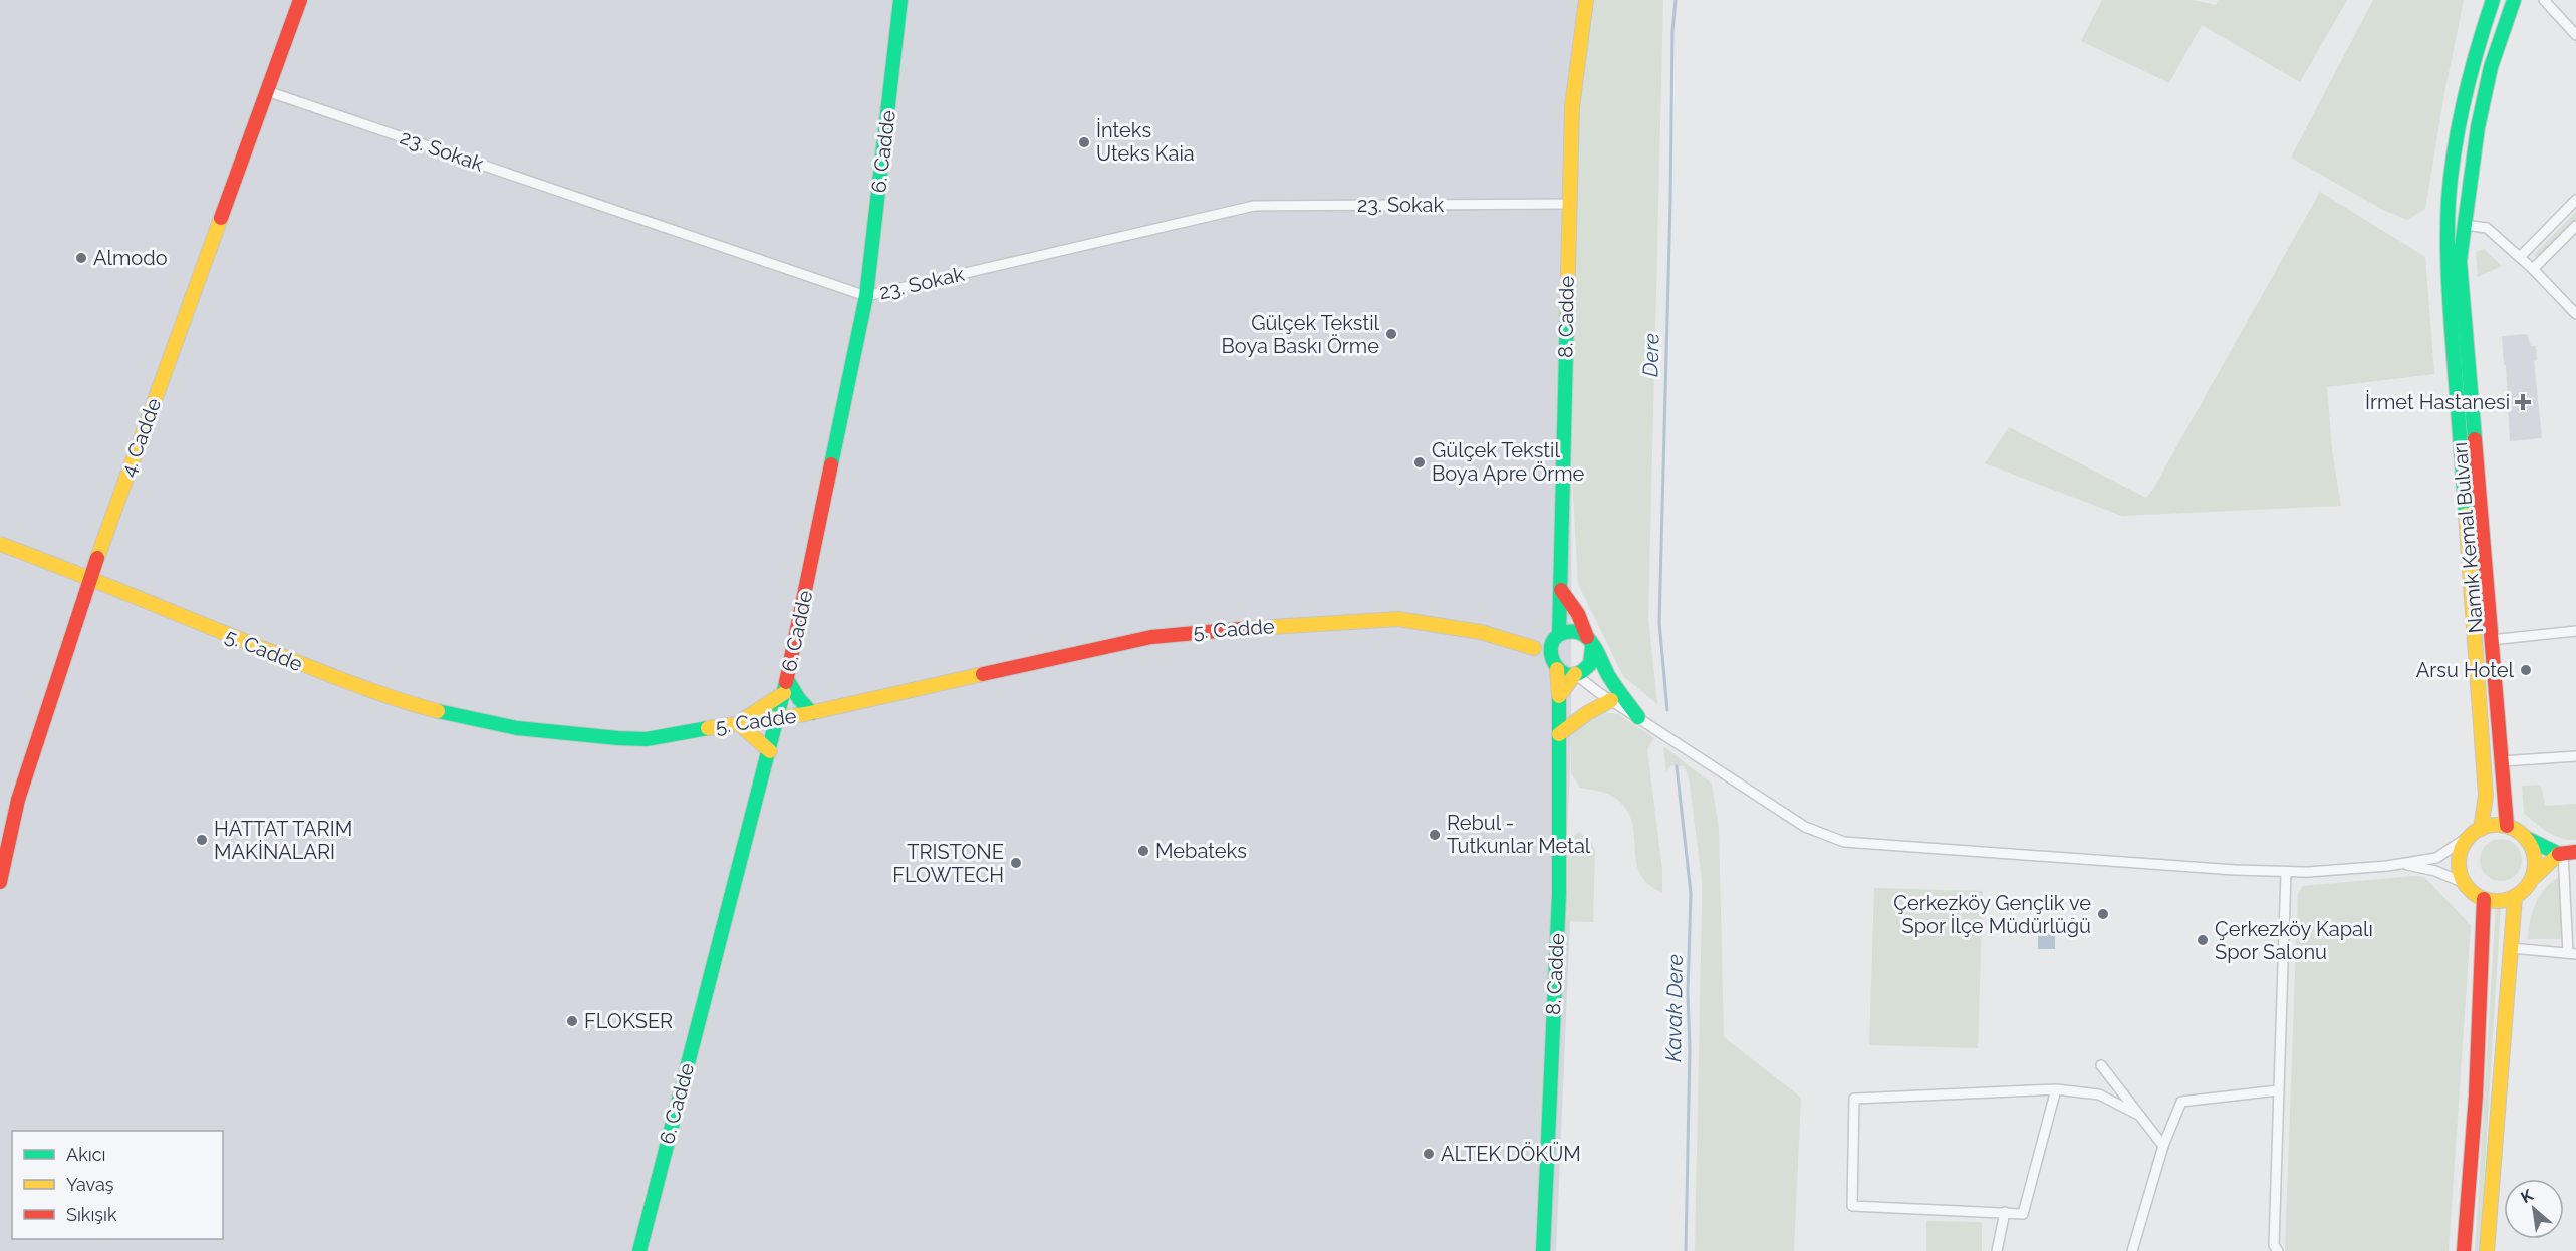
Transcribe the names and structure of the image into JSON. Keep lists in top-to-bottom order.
{
  "streets": {
    "street": [
      "23. Sokak",
      "6. Cadde",
      "8. Cadde",
      "4. Cadde",
      "Namık Kemal Bulvarı",
      "5. Cadde"
    ]
  },
  "crossings": [
    ["23. Sokak", "6. Cadde"],
    ["23. Sokak", "8. Cadde"],
    ["23. Sokak", "4. Cadde"],
    ["6. Cadde", "5. Cadde"],
    ["4. Cadde", "5. Cadde"]
  ],
  "water": ["Dere", "Kavak Dere"],
  "places": {
    "other": [
      "İnteks Uteks Kaia",
      "Almodo",
      "Gülçek Tekstil Boya Baskı Örme",
      "Gülçek Tekstil Boya Apre Örme",
      "Arsu Hotel",
      "Rebul - Tutkunlar Metal",
      "HATTAT TARIM MAKİNALARI",
      "Mebateks",
      "TRISTONE FLOWTECH",
      "Çerkezköy Gençlik ve Spor İlçe Müdürlüğü",
      "Çerkezköy Kapalı Spor Salonu",
      "FLOKSER",
      "ALTEK DÖKÜM"
    ],
    "health": ["İrmet Hastanesi"]
  },
  "legend": ["Akıcı", "Yavaş", "Sıkışık"],
  "north": "top left"
}
